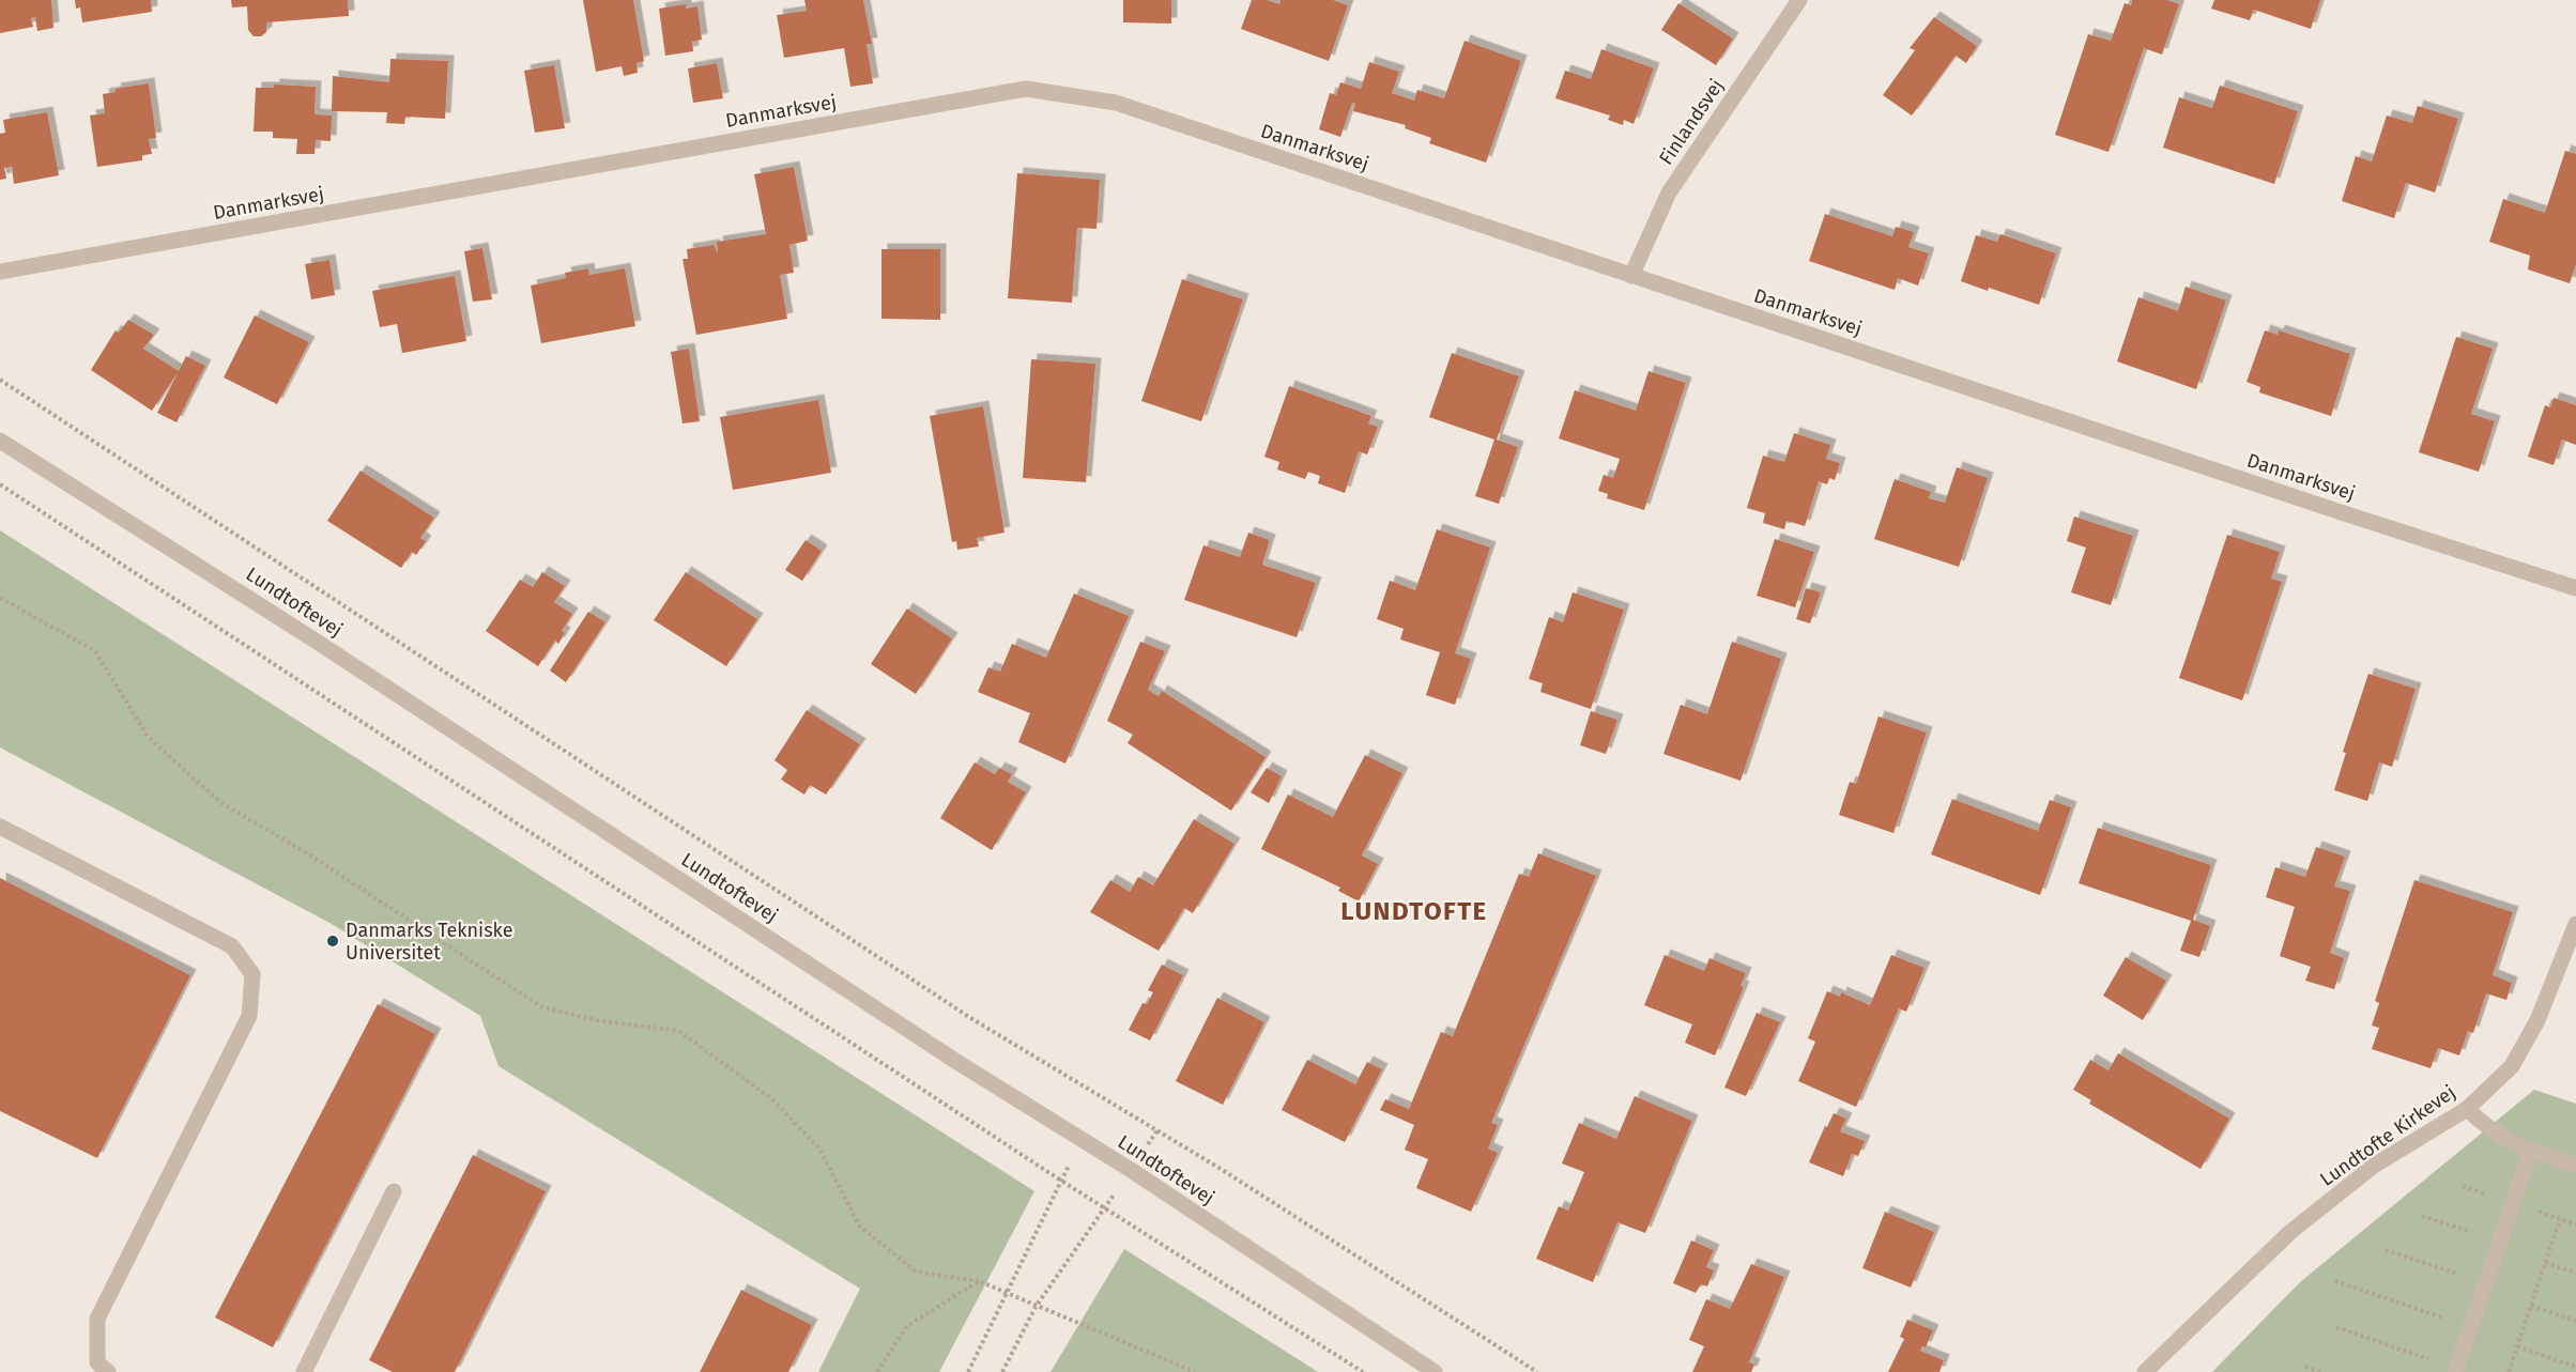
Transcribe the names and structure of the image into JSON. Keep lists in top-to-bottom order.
{
  "streets": {
    "street": [
      "Danmarksvej",
      "Finlandsvej",
      "Lundtoftevej",
      "Lundtofte Kirkevej"
    ]
  },
  "crossings": [
    ["Danmarksvej", "Finlandsvej"]
  ],
  "districts": ["LUNDTOFTE"],
  "places": ["Danmarks Tekniske Universitet"]
}
